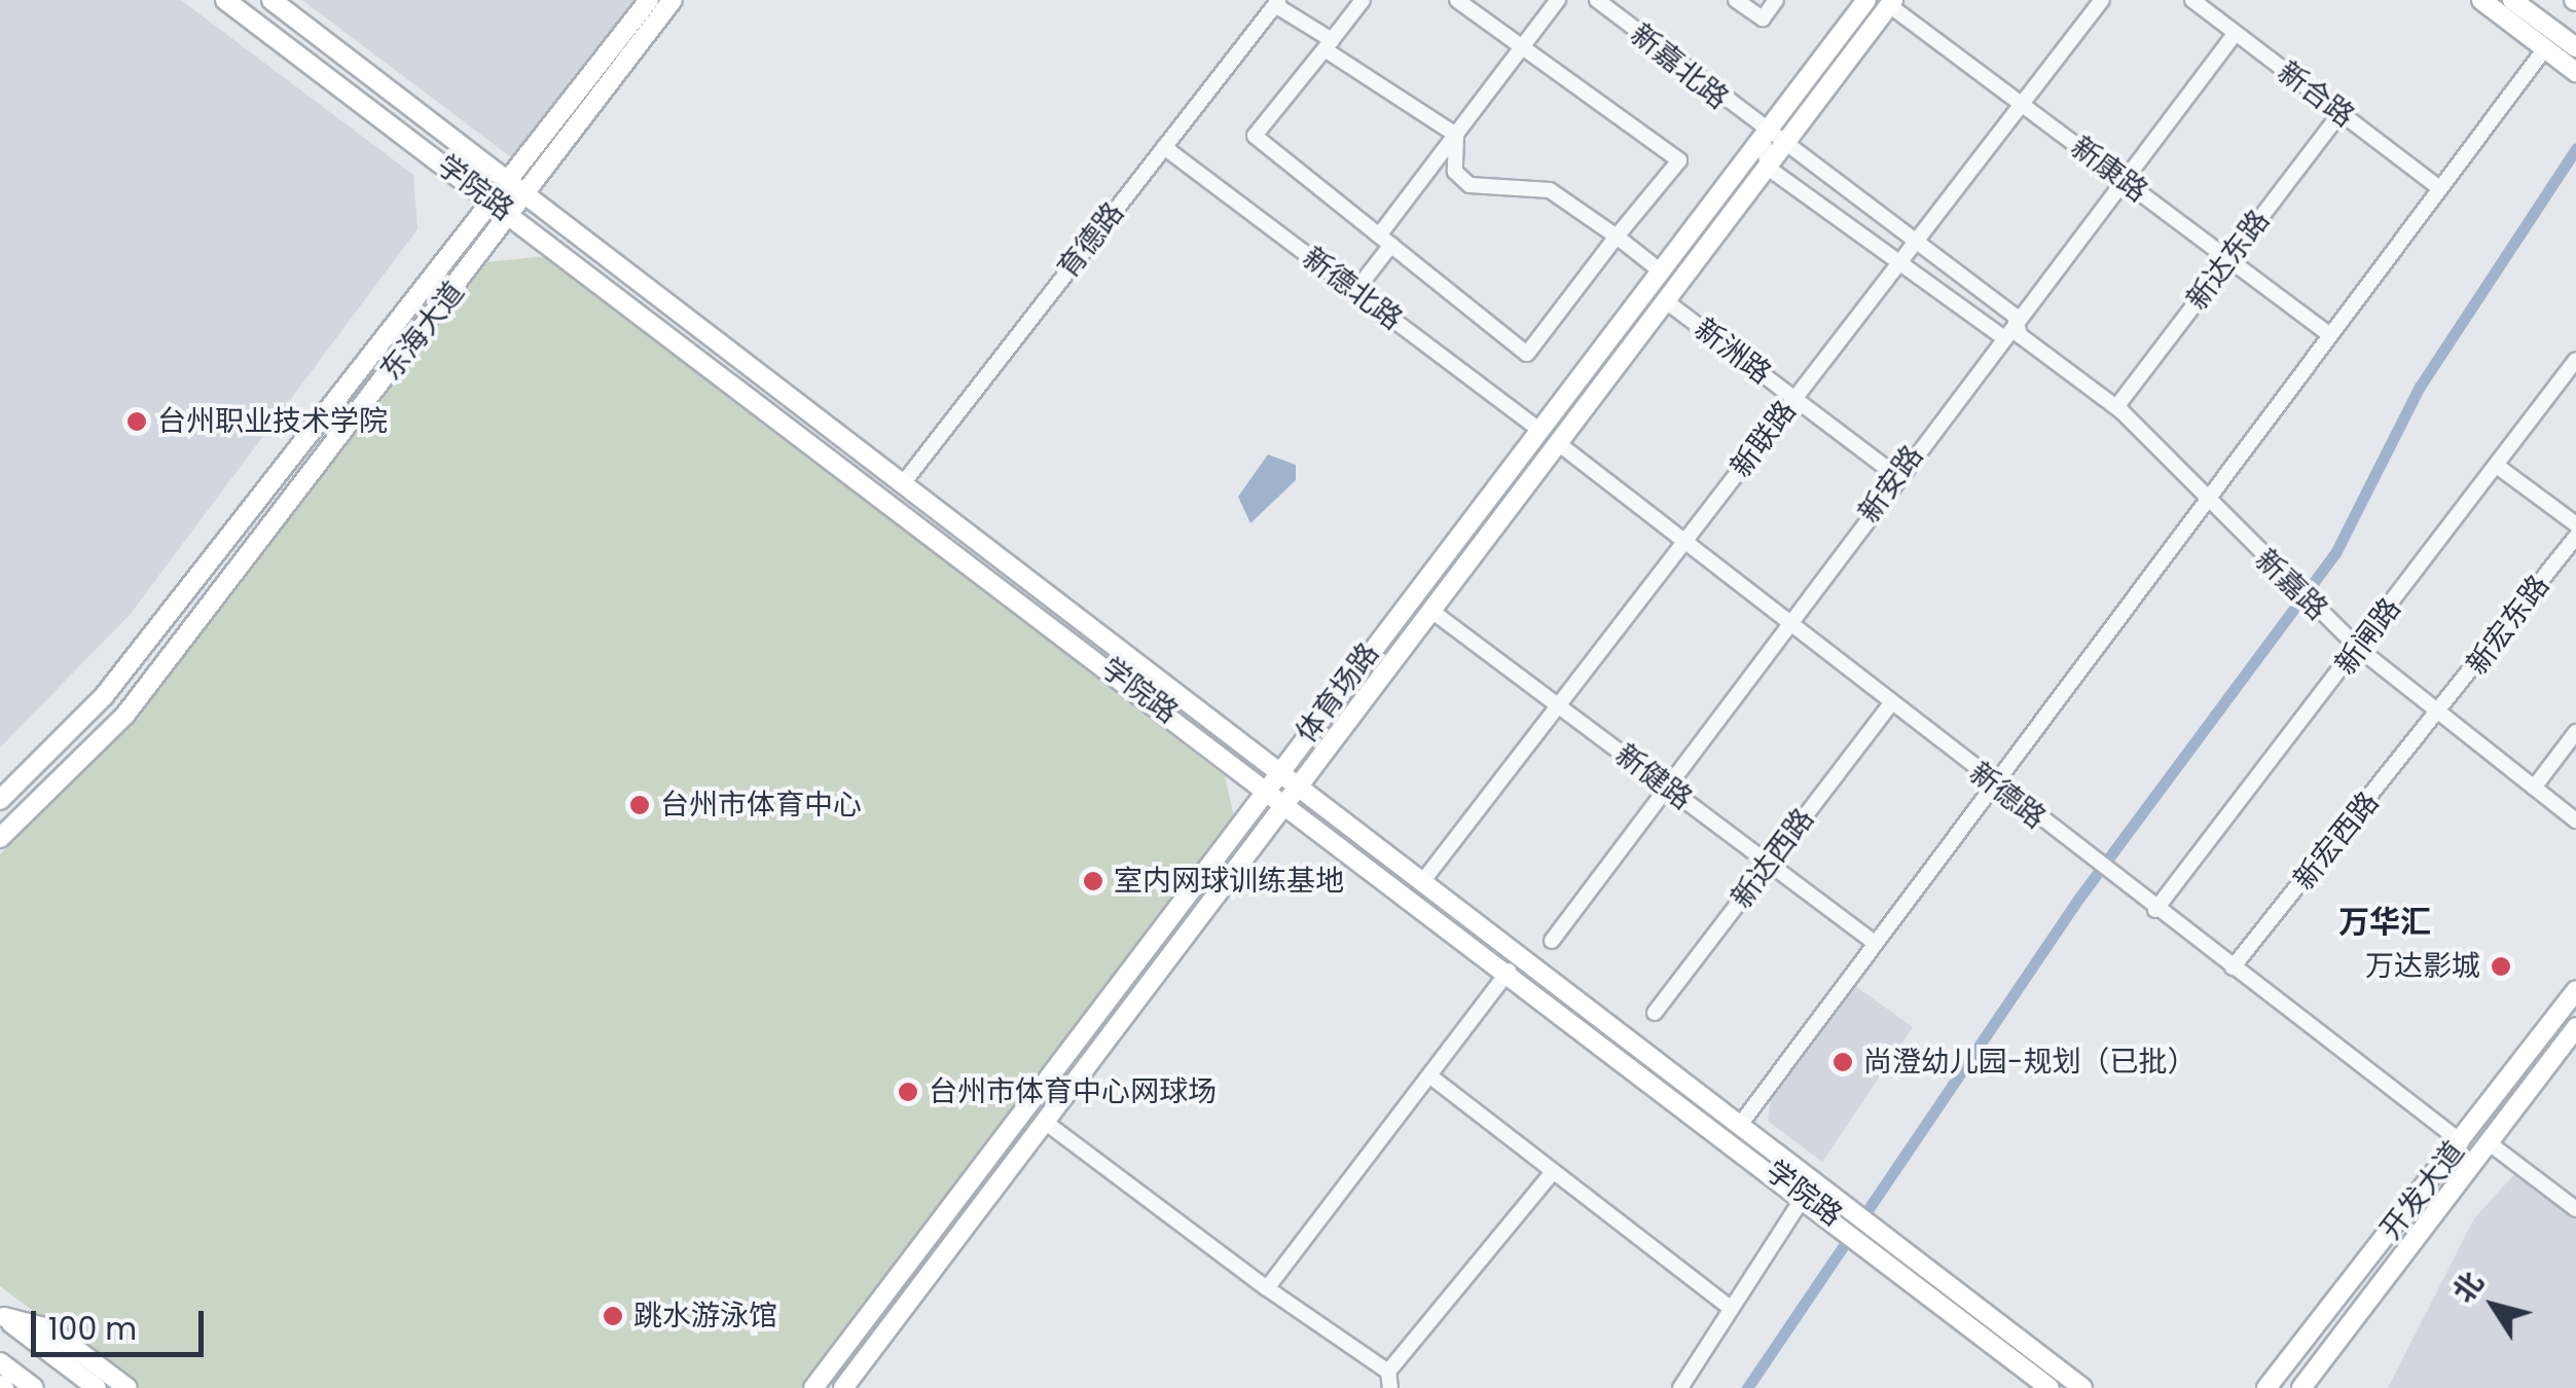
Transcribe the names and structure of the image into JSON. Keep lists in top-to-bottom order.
{
  "streets": {
    "main road": [
      "学院路",
      "东海大道",
      "体育场路",
      "开发大道"
    ],
    "street": [
      "新嘉北路",
      "新合路",
      "新康路",
      "育德路",
      "新达东路",
      "新德北路",
      "新洲路",
      "新联路",
      "新安路",
      "新嘉路",
      "新宏东路",
      "新闸路",
      "新健路",
      "新德路",
      "新宏西路",
      "新达西路"
    ]
  },
  "crossings": [
    ["新嘉北路", "体育场路"],
    ["新合路", "新达东路"],
    ["新合路", "新安路"],
    ["新康路", "新达东路"],
    ["新康路", "新联路"],
    ["新康路", "新安路"],
    ["学院路", "育德路"],
    ["学院路", "东海大道"],
    ["学院路", "新联路"],
    ["学院路", "体育场路"],
    ["育德路", "新德北路"],
    ["新达东路", "新嘉路"],
    ["新德北路", "体育场路"],
    ["新洲路", "新联路"],
    ["新洲路", "新安路"],
    ["新联路", "新健路"],
    ["新联路", "新德路"],
    ["新安路", "新健路"],
    ["新安路", "新德路"],
    ["新嘉路", "新宏东路"],
    ["新嘉路", "新闸路"],
    ["新嘉路", "新宏西路"],
    ["新宏东路", "新宏西路"],
    ["新闸路", "新德路"],
    ["新健路", "新达西路"],
    ["新德路", "新宏西路"],
    ["新德路", "新达西路"],
    ["新德路", "开发大道"]
  ],
  "districts": ["万华汇"],
  "places": [
    "台州职业技术学院",
    "台州市体育中心",
    "室内网球训练基地",
    "万达影城",
    "尚澄幼儿园-规划（已批）",
    "台州市体育中心网球场",
    "跳水游泳馆"
  ],
  "scale_bar": "100 m",
  "north": "top left"
}
